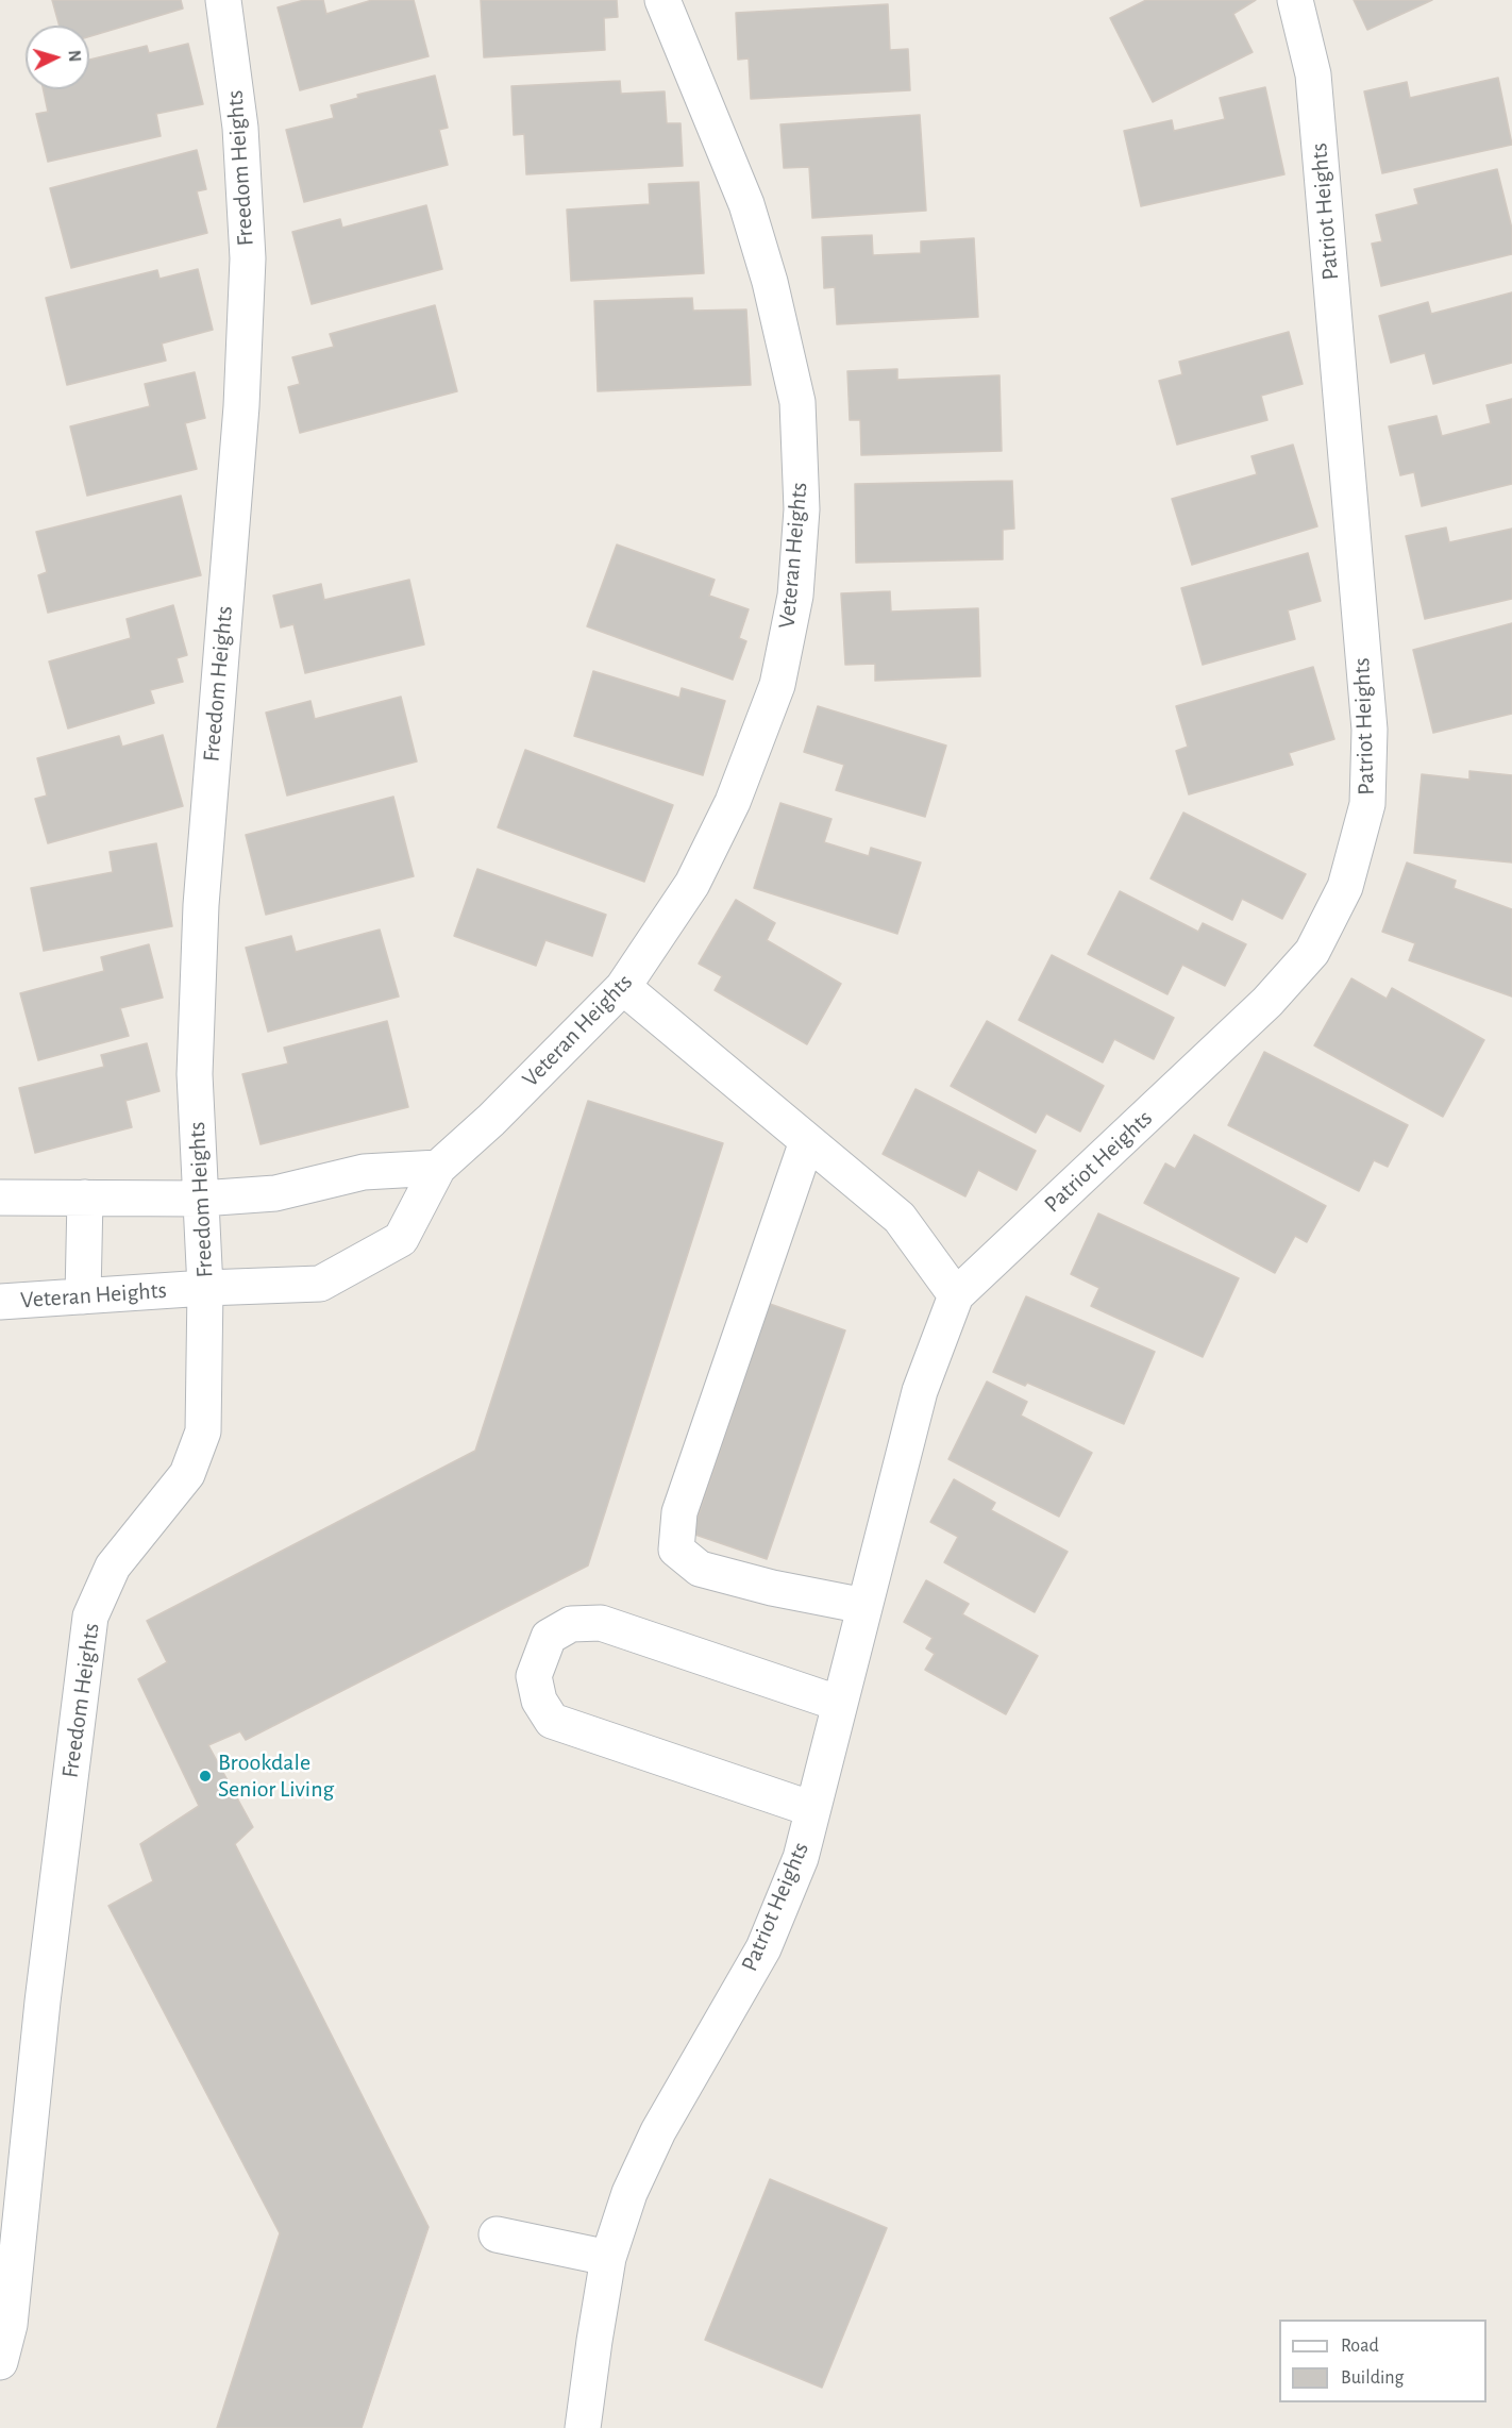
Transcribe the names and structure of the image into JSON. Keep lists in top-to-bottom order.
{
  "streets": {
    "street": ["Freedom Heights", "Patriot Heights", "Veteran Heights"]
  },
  "crossings": [
    ["Freedom Heights", "Veteran Heights"]
  ],
  "places": ["Brookdale Senior Living"],
  "legend": ["Road", "Building"],
  "north": "right"
}
